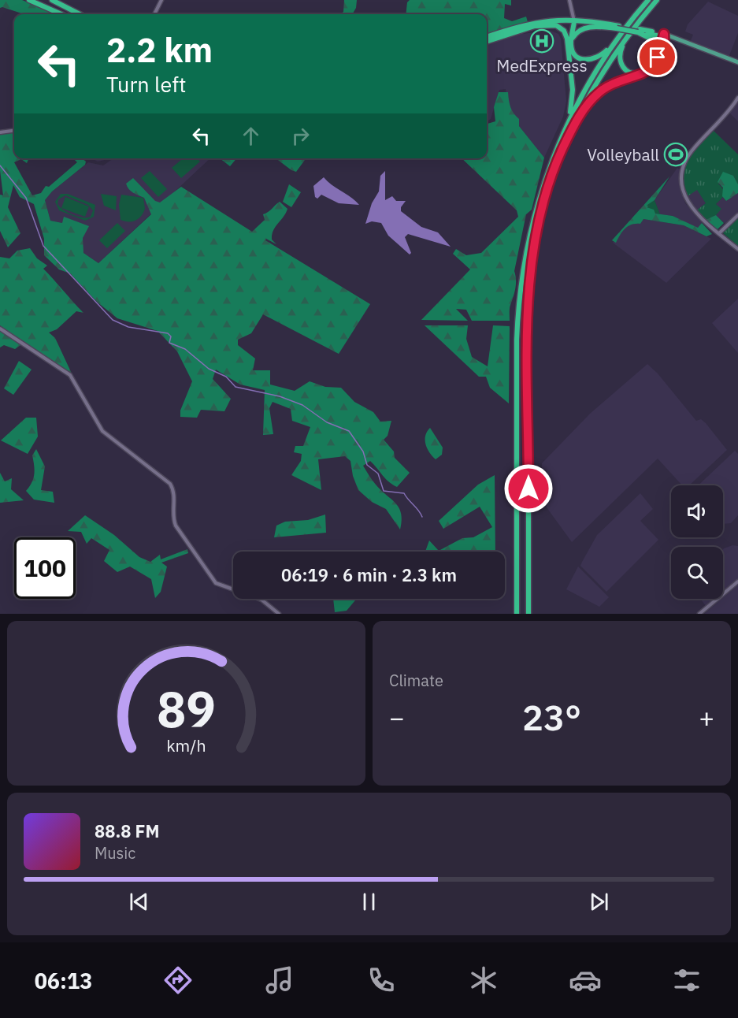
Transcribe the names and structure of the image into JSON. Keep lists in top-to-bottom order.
{
  "places": {
    "hospital": ["MedExpress"],
    "sports": ["Volleyball"]
  },
  "page": {
    "turn": ["2.2 km", "Turn left"],
    "limit": "100",
    "trip": "06:19 · 6 min · 2.3 km",
    "tile": "Climate",
    "heat": ["−", "23°", "+"],
    "song": ["88.8 FM", "Music"],
    "tabs": "06:13",
    "gauge": ["89", "km/h"]
  }
}
